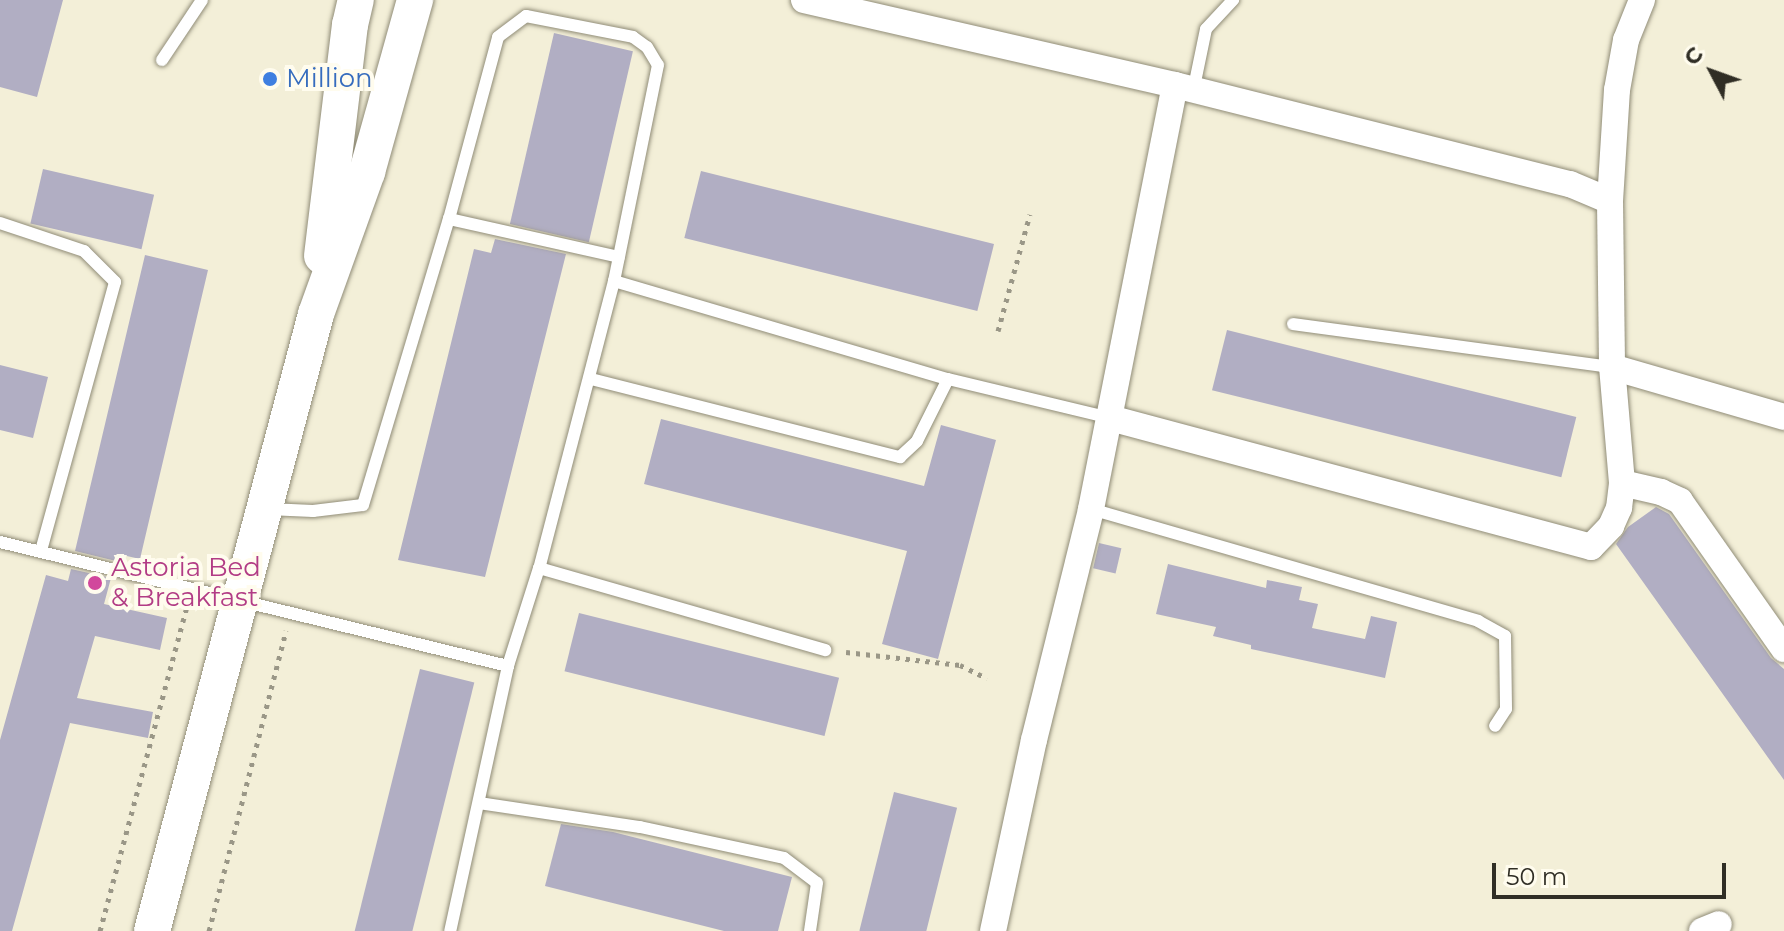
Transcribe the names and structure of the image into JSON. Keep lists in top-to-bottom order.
{
  "places": ["Million", "Astoria Bed & Breakfast"],
  "scale_bar": "50 m",
  "north": "top left"
}
